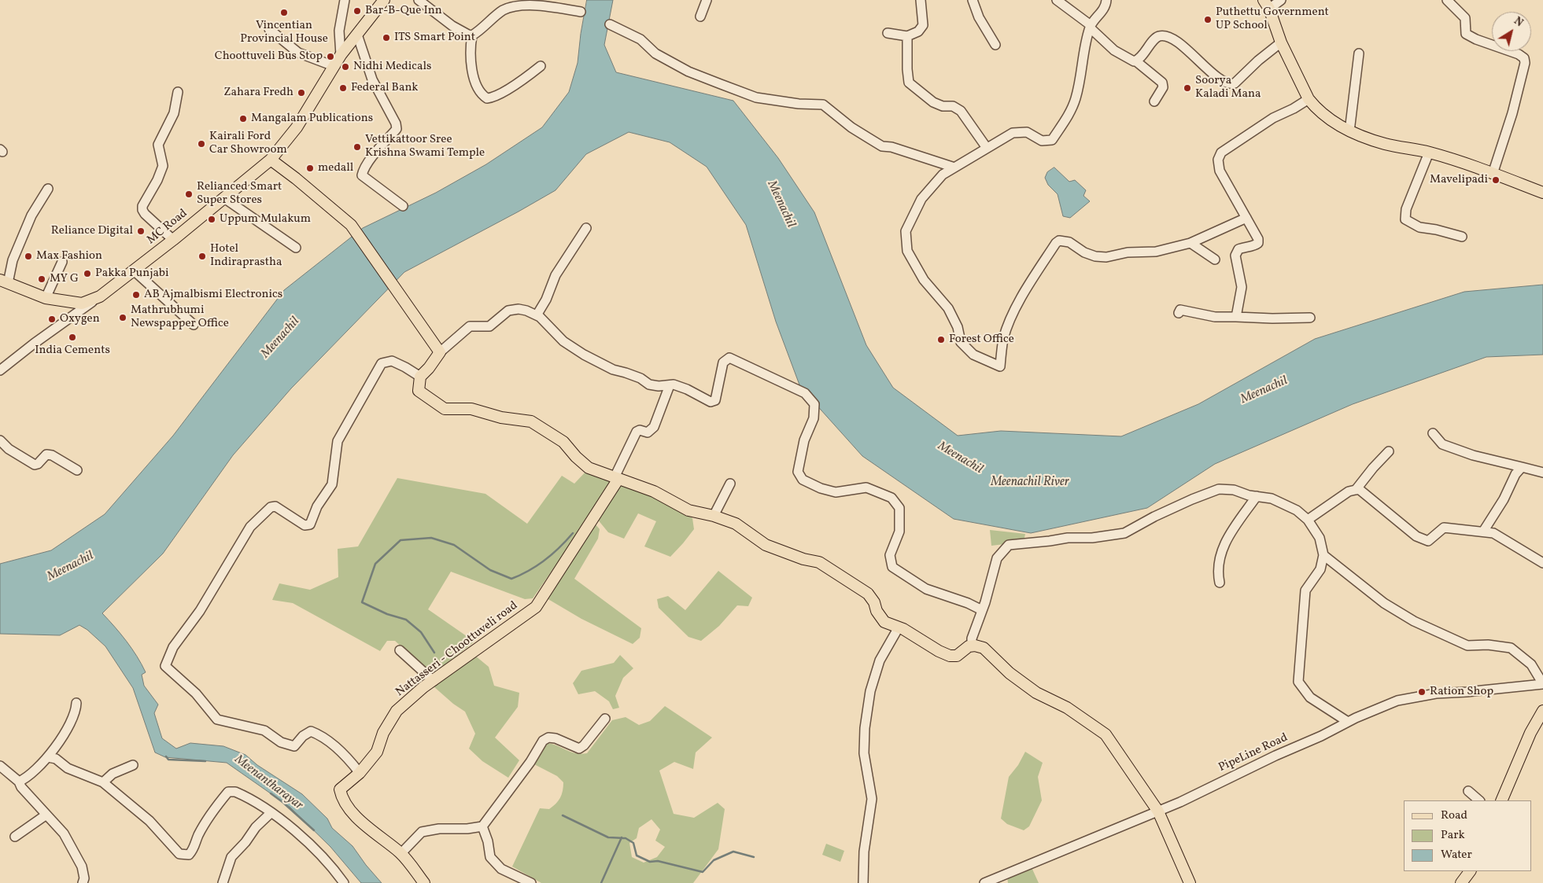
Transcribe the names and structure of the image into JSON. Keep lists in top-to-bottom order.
{
  "streets": {
    "main road": ["MC Road", "Nattasseri - Choottuveli road"],
    "street": ["PipeLine Road"]
  },
  "water": ["Meenachil", "Meenachil River", "Meenantharayar"],
  "places": [
    "Bar-B-Que Inn",
    "Vincentian Provincial House",
    "Puthettu Government UP School",
    "ITS Smart Point",
    "Choottuveli Bus Stop",
    "Nidhi Medicals",
    "Federal Bank",
    "Soorya Kaladi Mana",
    "Zahara Fredh",
    "Mangalam Publications",
    "Kairali Ford Car Showroom",
    "Vettikattoor Sree Krishna Swami Temple",
    "medall",
    "Mavelipadi",
    "Relianced Smart Super Stores",
    "Uppum Mulakum",
    "Reliance Digital",
    "Max Fashion",
    "Hotel Indiraprastha",
    "Pakka Punjabi",
    "MY G",
    "AB Ajmalbismi Electronics",
    "Mathrubhumi Newspapper Office",
    "Oxygen",
    "India Cements",
    "Forest Office",
    "Ration Shop"
  ],
  "legend": ["Road", "Park", "Water"],
  "north": "top right"
}
